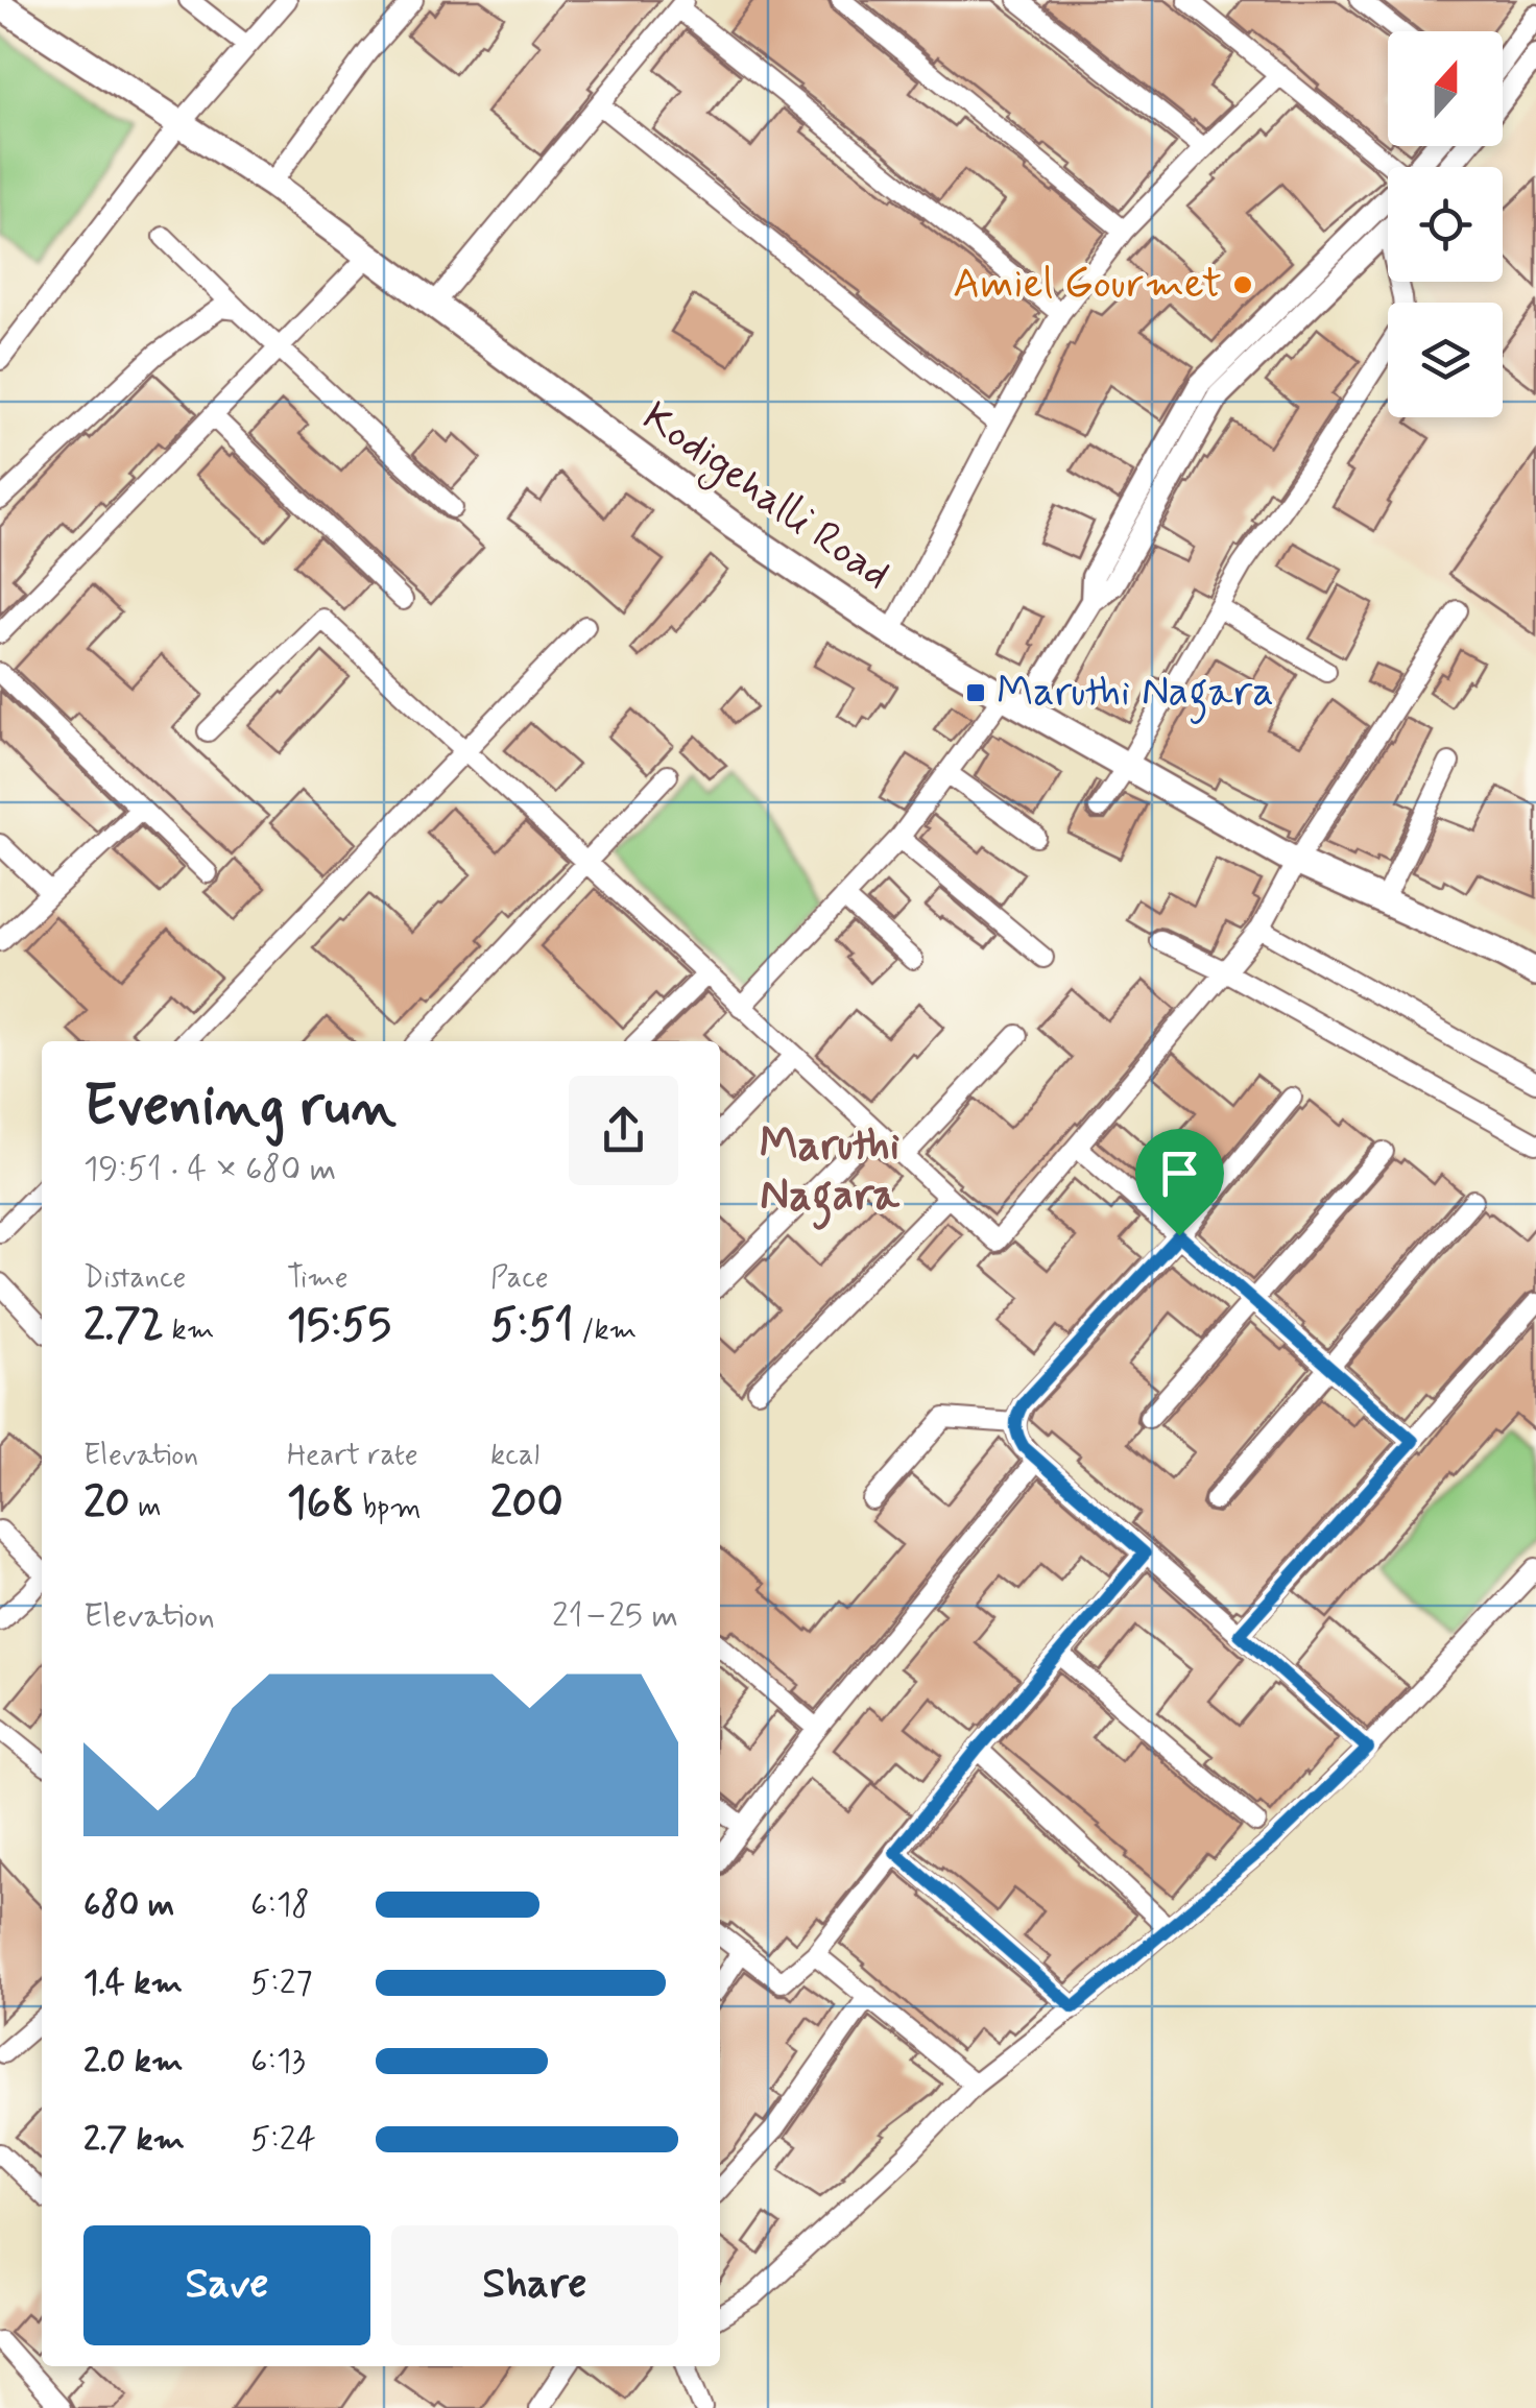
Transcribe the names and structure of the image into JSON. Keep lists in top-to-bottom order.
{
  "streets": {
    "main road": ["Kodigehalli Road"]
  },
  "districts": ["Maruthi Nagara"],
  "places": {
    "other": ["Amiel Gourmet"],
    "transit": ["Maruthi Nagara"]
  },
  "north": "top",
  "page": {
    "heading": ["Evening run", "19:51 · 4 × 680 m"],
    "stats": [
      ["Distance", "2.72 km"],
      ["Time", "15:55"],
      ["Pace", "5:51 /km"],
      ["Elevation", "20 m"],
      ["Heart rate", "168 bpm"],
      ["kcal", "200"]
    ],
    "chart": ["Elevation", "21–25 m"],
    "list": [
      {
        "name": "680 m",
        "note": "6:18"
      },
      {
        "name": "1.4 km",
        "note": "5:27"
      },
      {
        "name": "2.0 km",
        "note": "6:13"
      },
      {
        "name": "2.7 km",
        "note": "5:24"
      }
    ],
    "buttons": ["Save", "Share"]
  }
}
